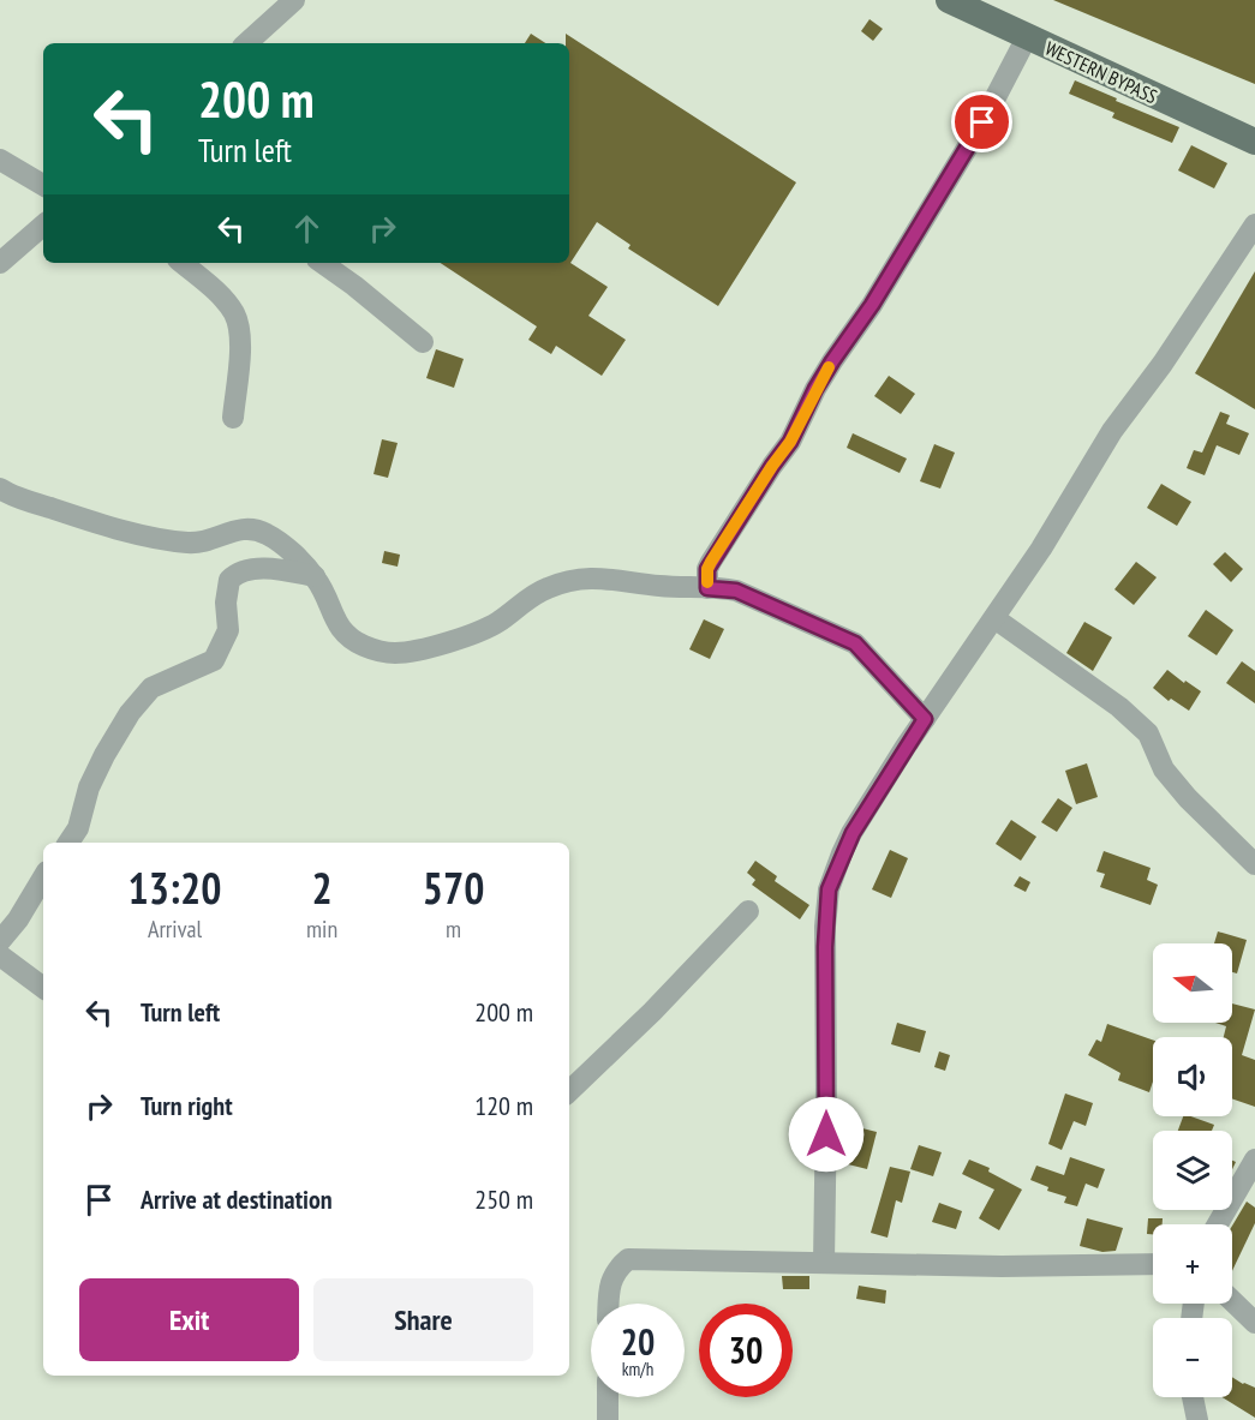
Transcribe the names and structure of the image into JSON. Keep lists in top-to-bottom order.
{
  "streets": {
    "main road": ["WESTERN BYPASS"]
  },
  "north": "left",
  "page": {
    "turn": ["200 m", "Turn left"],
    "eta": [
      "13:20",
      "Arrival",
      "2",
      "min",
      "570",
      "m"
    ],
    "map_buttons": ["+", "−"],
    "list": [
      {
        "name": "Turn left",
        "value": "200 m"
      },
      {
        "name": "Turn right",
        "value": "120 m"
      },
      {
        "name": "Arrive at destination",
        "value": "250 m"
      }
    ],
    "buttons": ["Exit", "Share"],
    "speed": "20 km/h",
    "limit": "30"
  }
}
